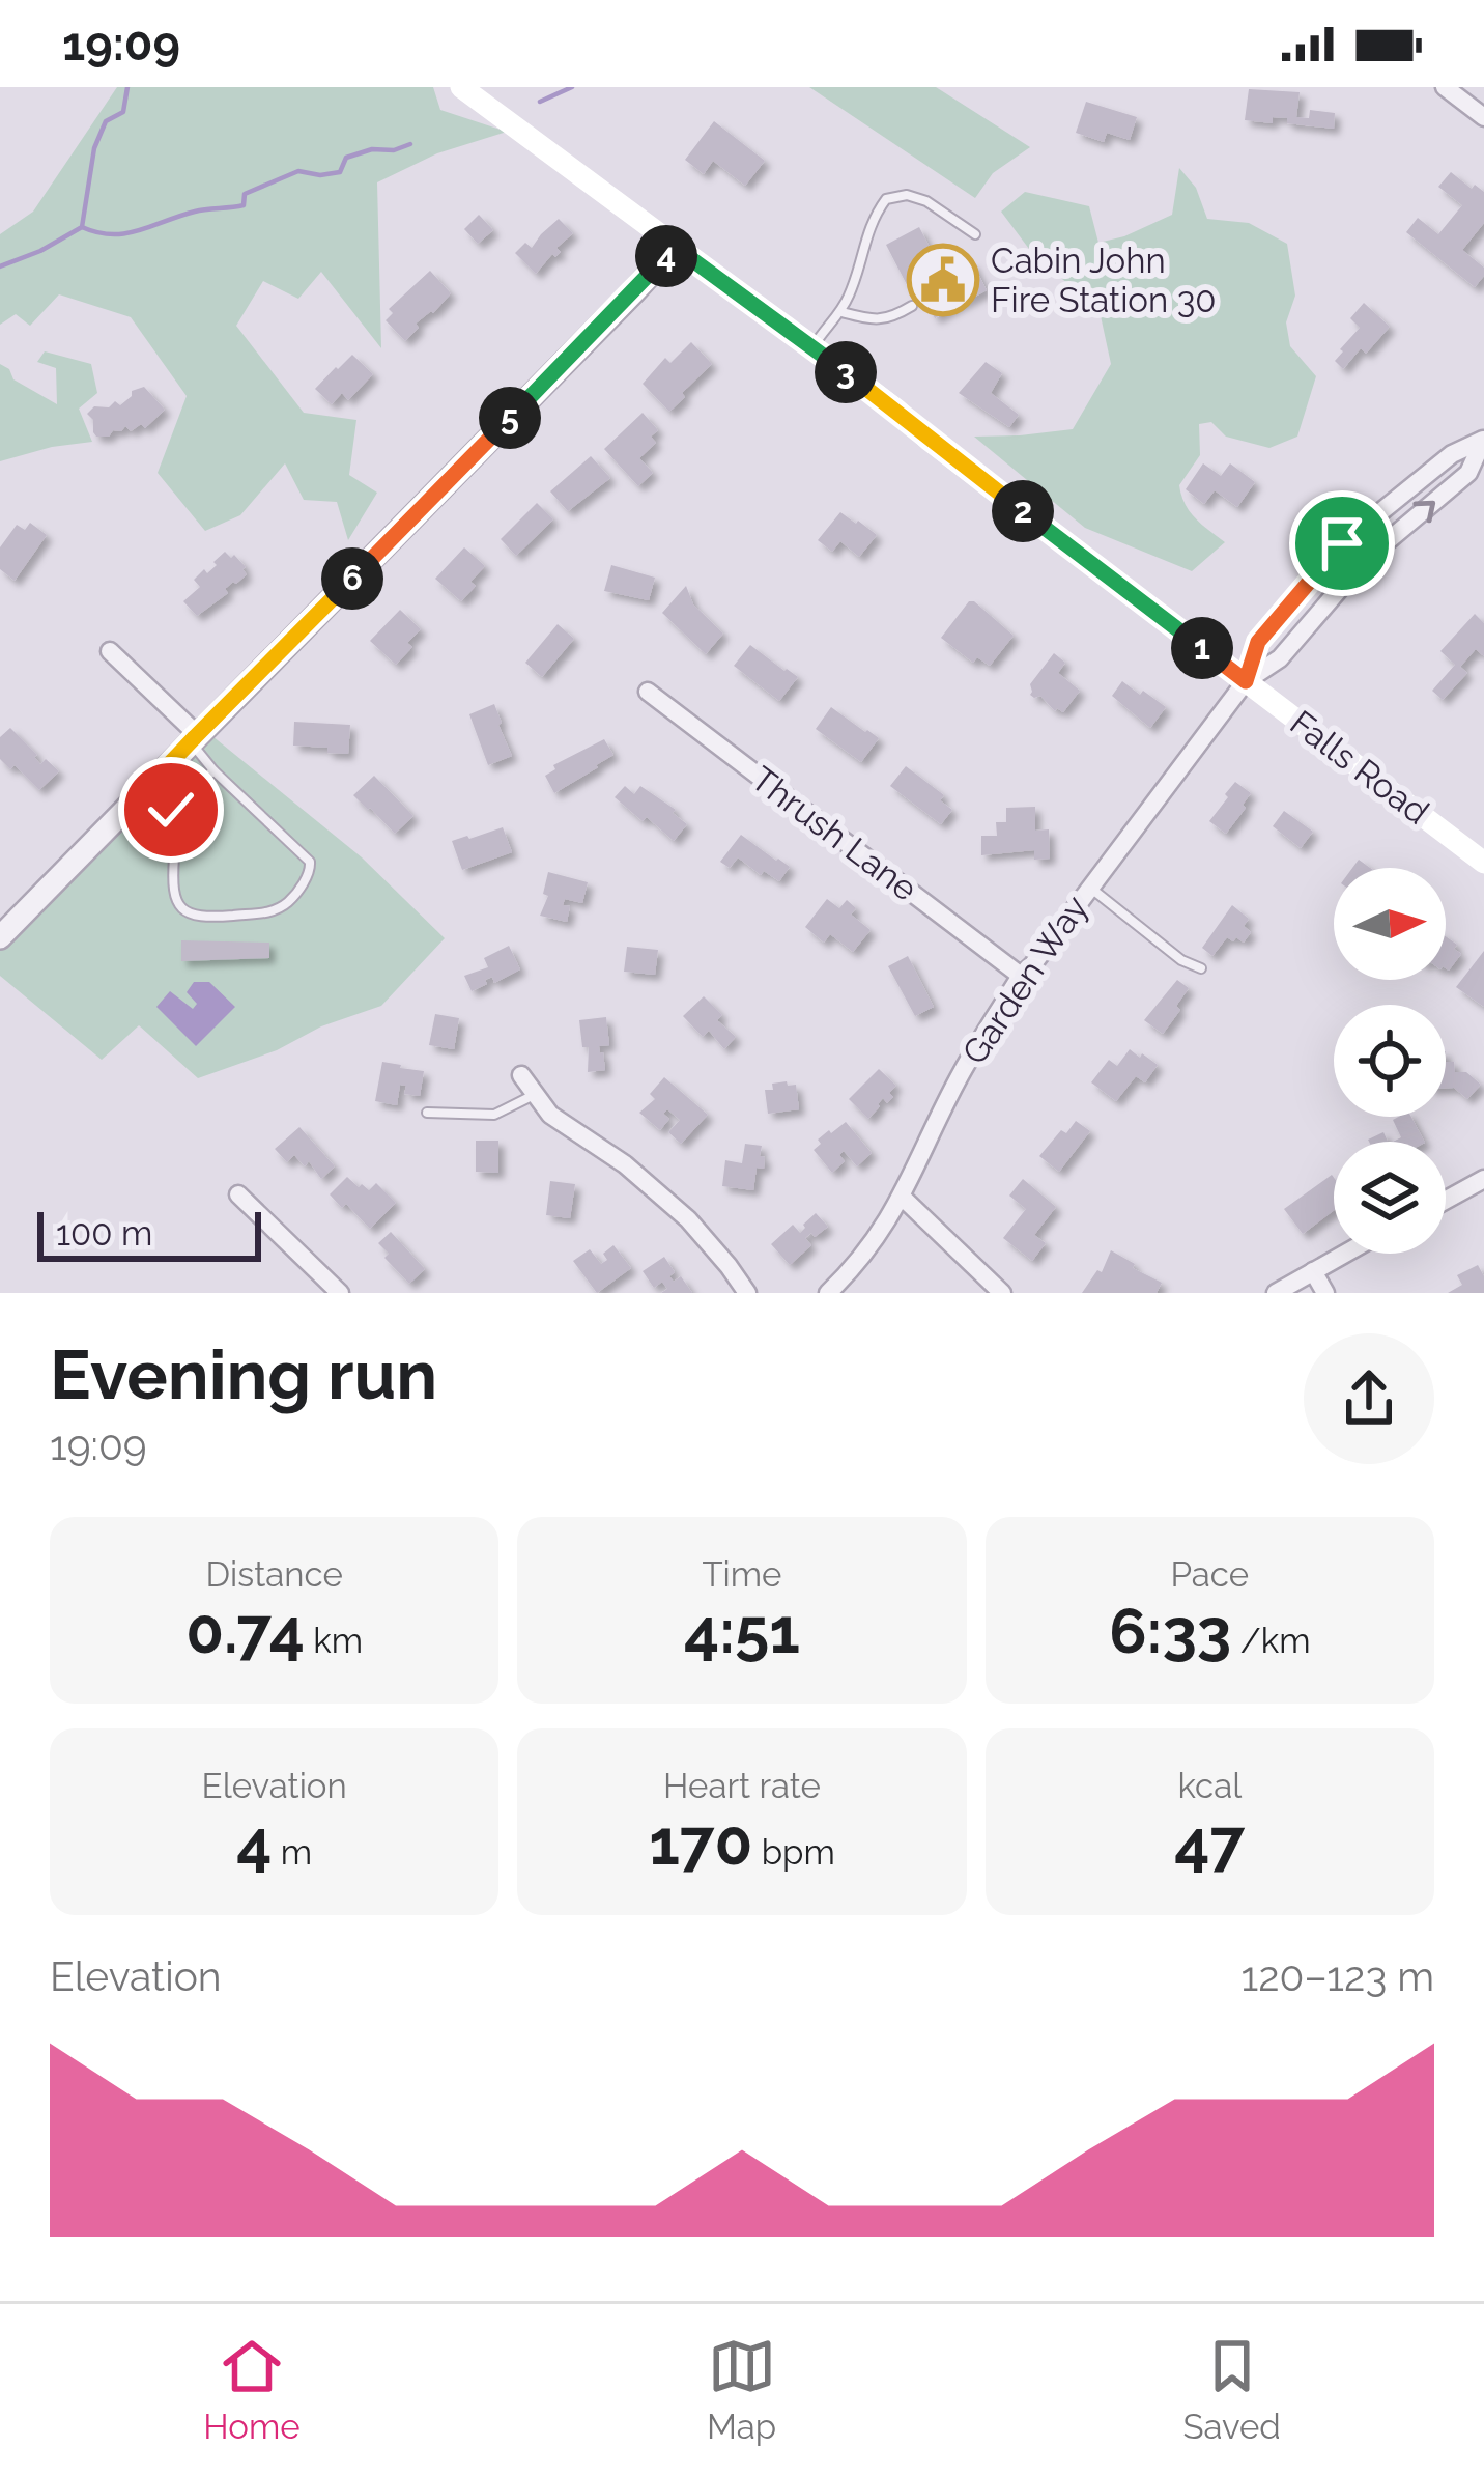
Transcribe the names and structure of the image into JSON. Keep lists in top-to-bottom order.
{
  "streets": {
    "main road": ["Falls Road"],
    "street": ["Thrush Lane", "Garden Way"]
  },
  "crossings": [
    ["Falls Road", "Garden Way"],
    ["Thrush Lane", "Garden Way"]
  ],
  "places": {
    "public building": ["Cabin John Fire Station 30"]
  },
  "scale_bar": "100 m",
  "north": "right",
  "page": {
    "status": "19:09",
    "pins": [
      "4",
      "3",
      "5",
      "2",
      "6",
      "1"
    ],
    "scale": "100 m",
    "heading": ["Evening run", "19:09"],
    "stats": [
      ["Distance", "0.74 km"],
      ["Time", "4:51"],
      ["Pace", "6:33 /km"],
      ["Elevation", "4 m"],
      ["Heart rate", "170 bpm"],
      ["kcal", "47"]
    ],
    "chart": ["Elevation", "120–123 m"],
    "tabs": ["Home", "Map", "Saved"]
  }
}
